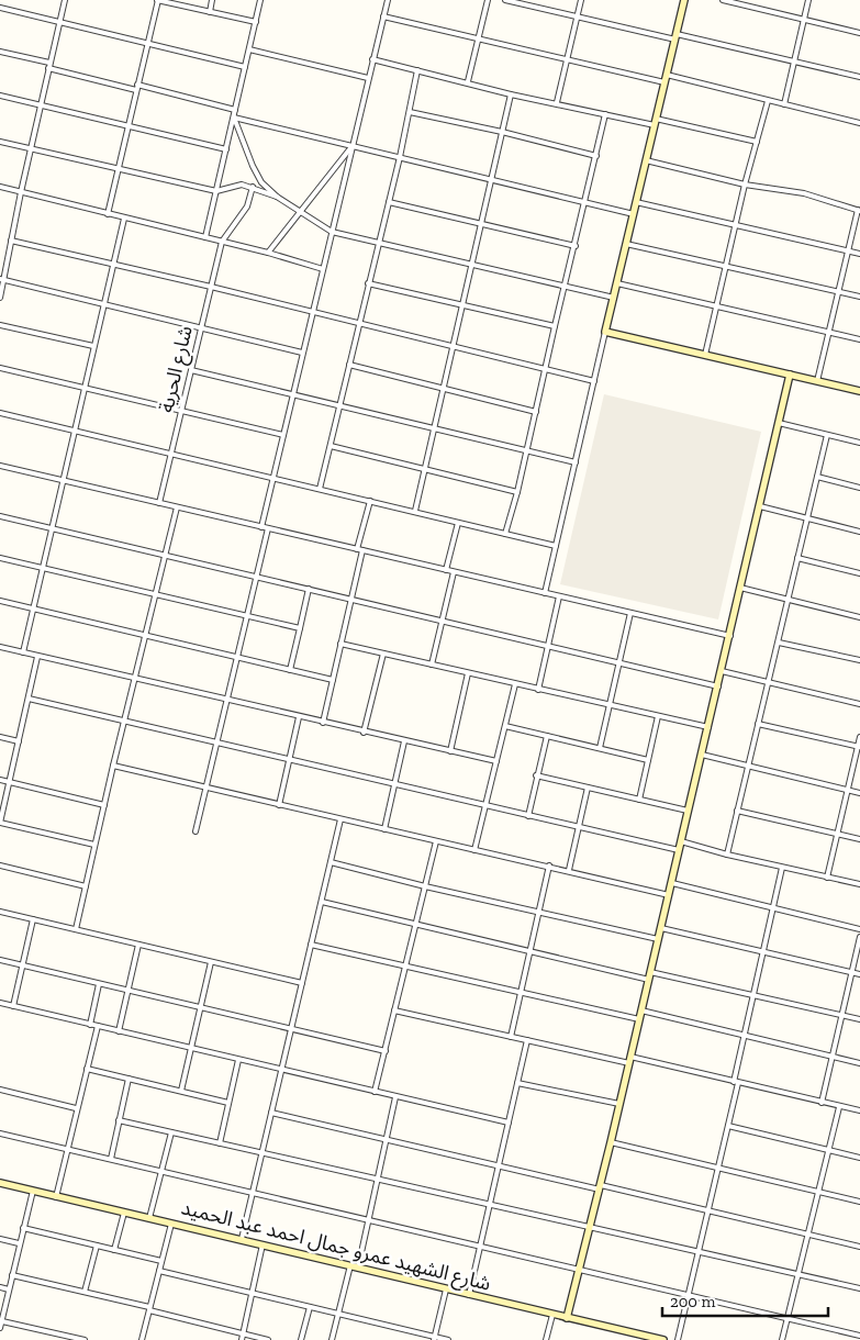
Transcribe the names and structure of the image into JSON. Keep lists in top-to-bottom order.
{
  "streets": {
    "street": ["شارع الحرية", "شارع الشهيد عمرو جمال احمد عبد الحميد"]
  },
  "scale_bar": "200 m"
}
